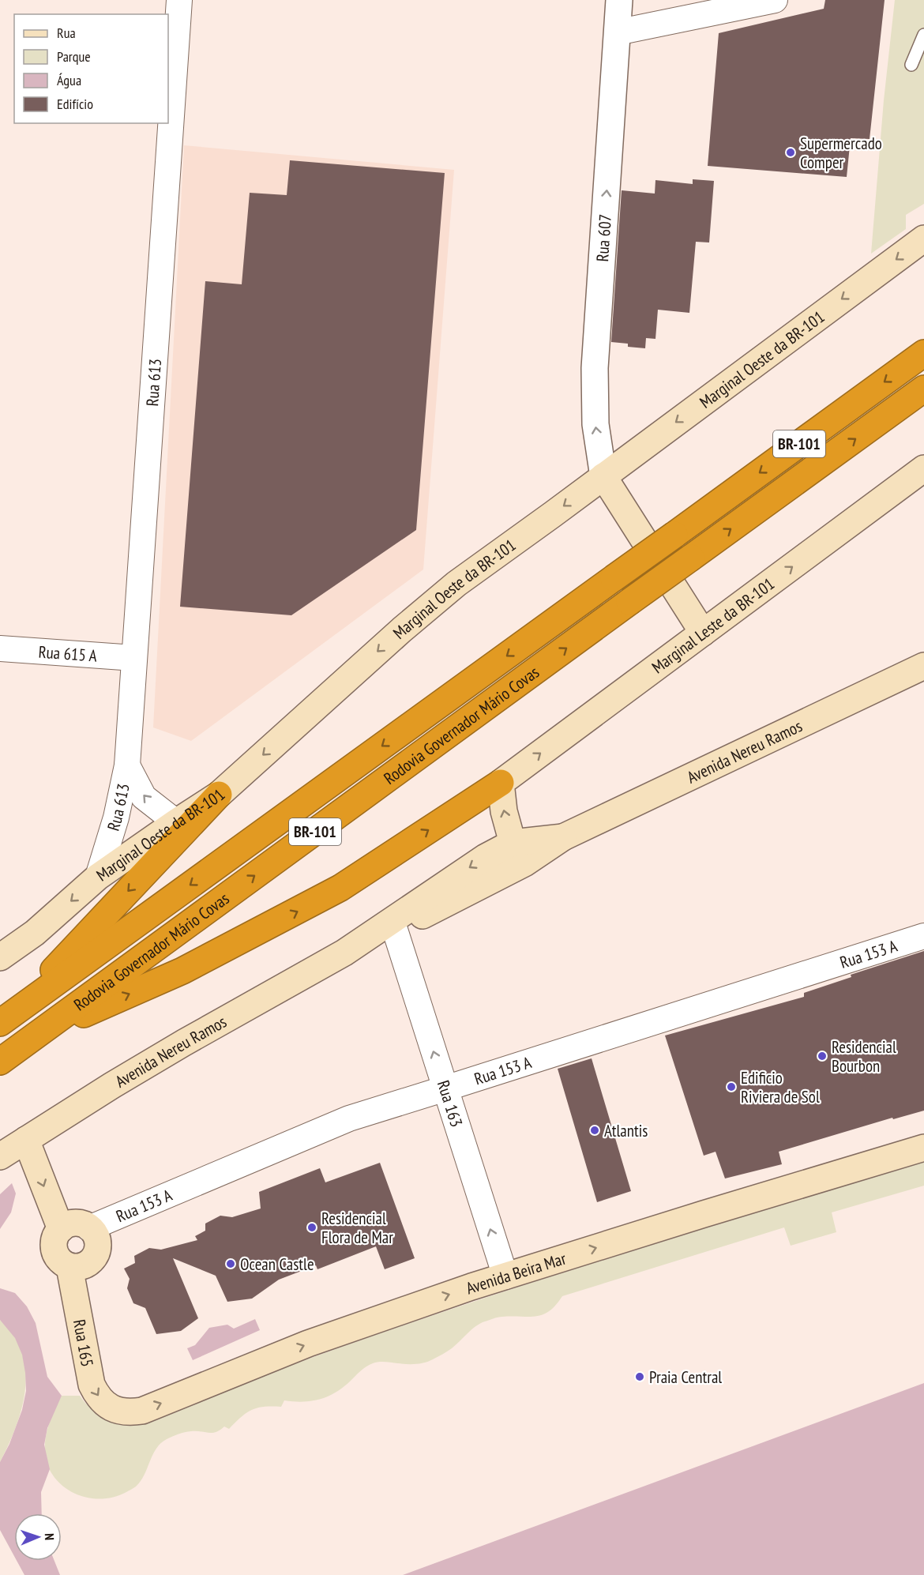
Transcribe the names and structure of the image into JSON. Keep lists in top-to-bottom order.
{
  "streets": {
    "highway": ["BR-101", "Rodovia Governador Mário Covas"],
    "main road": [
      "Marginal Oeste da BR-101",
      "Marginal Leste da BR-101",
      "Avenida Nereu Ramos",
      "Avenida Beira Mar",
      "Rua 165"
    ],
    "street": [
      "Rua 607",
      "Rua 613",
      "Rua 615 A",
      "Rua 153 A",
      "Rua 163"
    ]
  },
  "crossings": [
    ["Rua 607", "Marginal Oeste da BR-101"],
    ["Marginal Oeste da BR-101", "Rua 613"],
    ["Rua 613", "Rua 615 A"],
    ["Avenida Nereu Ramos", "Rua 163"],
    ["Rua 153 A", "Rua 163"],
    ["Rua 153 A", "Rua 165"],
    ["Rua 163", "Avenida Beira Mar"],
    ["Avenida Beira Mar", "Rua 165"]
  ],
  "one_way": [
    "Rua 607",
    "Marginal Oeste da BR-101",
    "Marginal Leste da BR-101",
    "Rua 163",
    "Avenida Beira Mar",
    "Rua 165"
  ],
  "places": [
    "Supermercado Comper",
    "Residencial Bourbon",
    "Edificio Riviera de Sol",
    "Atlantis",
    "Residencial Flora de Mar",
    "Ocean Castle",
    "Praia Central"
  ],
  "legend": [
    "Rua",
    "Parque",
    "Água",
    "Edifício"
  ],
  "north": "right"
}
